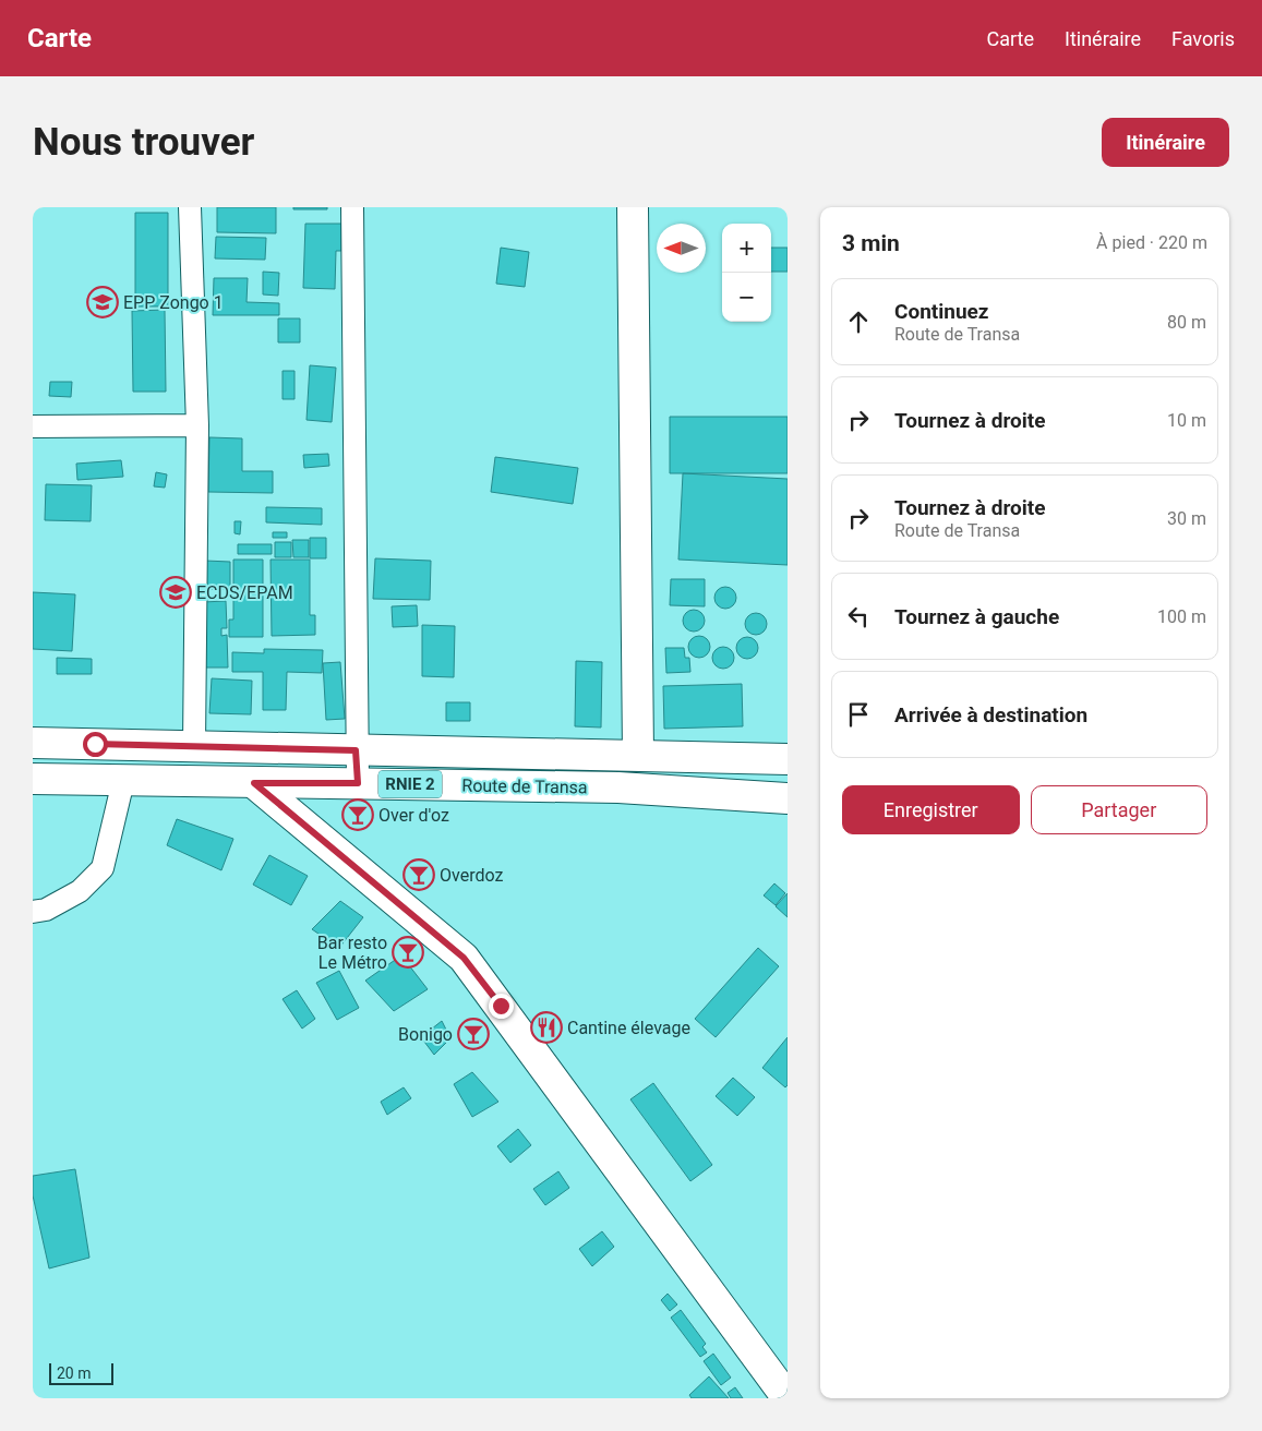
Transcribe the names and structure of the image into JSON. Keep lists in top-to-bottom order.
{
  "streets": {
    "main road": ["RNIE 2", "Route de Transa"]
  },
  "places": {
    "school or university": ["EPP Zongo 1", "ECDS/EPAM"],
    "bar": [
      "Over d'oz",
      "Overdoz",
      "Bar resto Le Métro",
      "Bonigo"
    ],
    "restaurant": ["Cantine élevage"]
  },
  "scale_bar": "20 m",
  "north": "left",
  "page": {
    "header": "Carte",
    "nav": ["Carte", "Itinéraire", "Favoris"],
    "buttons": [
      "Itinéraire",
      ["Enregistrer", "Partager"]
    ],
    "title": "Nous trouver",
    "heading": ["3 min", "À pied · 220 m"],
    "map_buttons": ["+", "−"],
    "list": [
      ["Continuez", "Route de Transa", "80 m"],
      ["Tournez à droite", "10 m"],
      ["Tournez à droite", "Route de Transa", "30 m"],
      ["Tournez à gauche", "100 m"],
      "Arrivée à destination"
    ],
    "scale": "20 m"
  }
}
